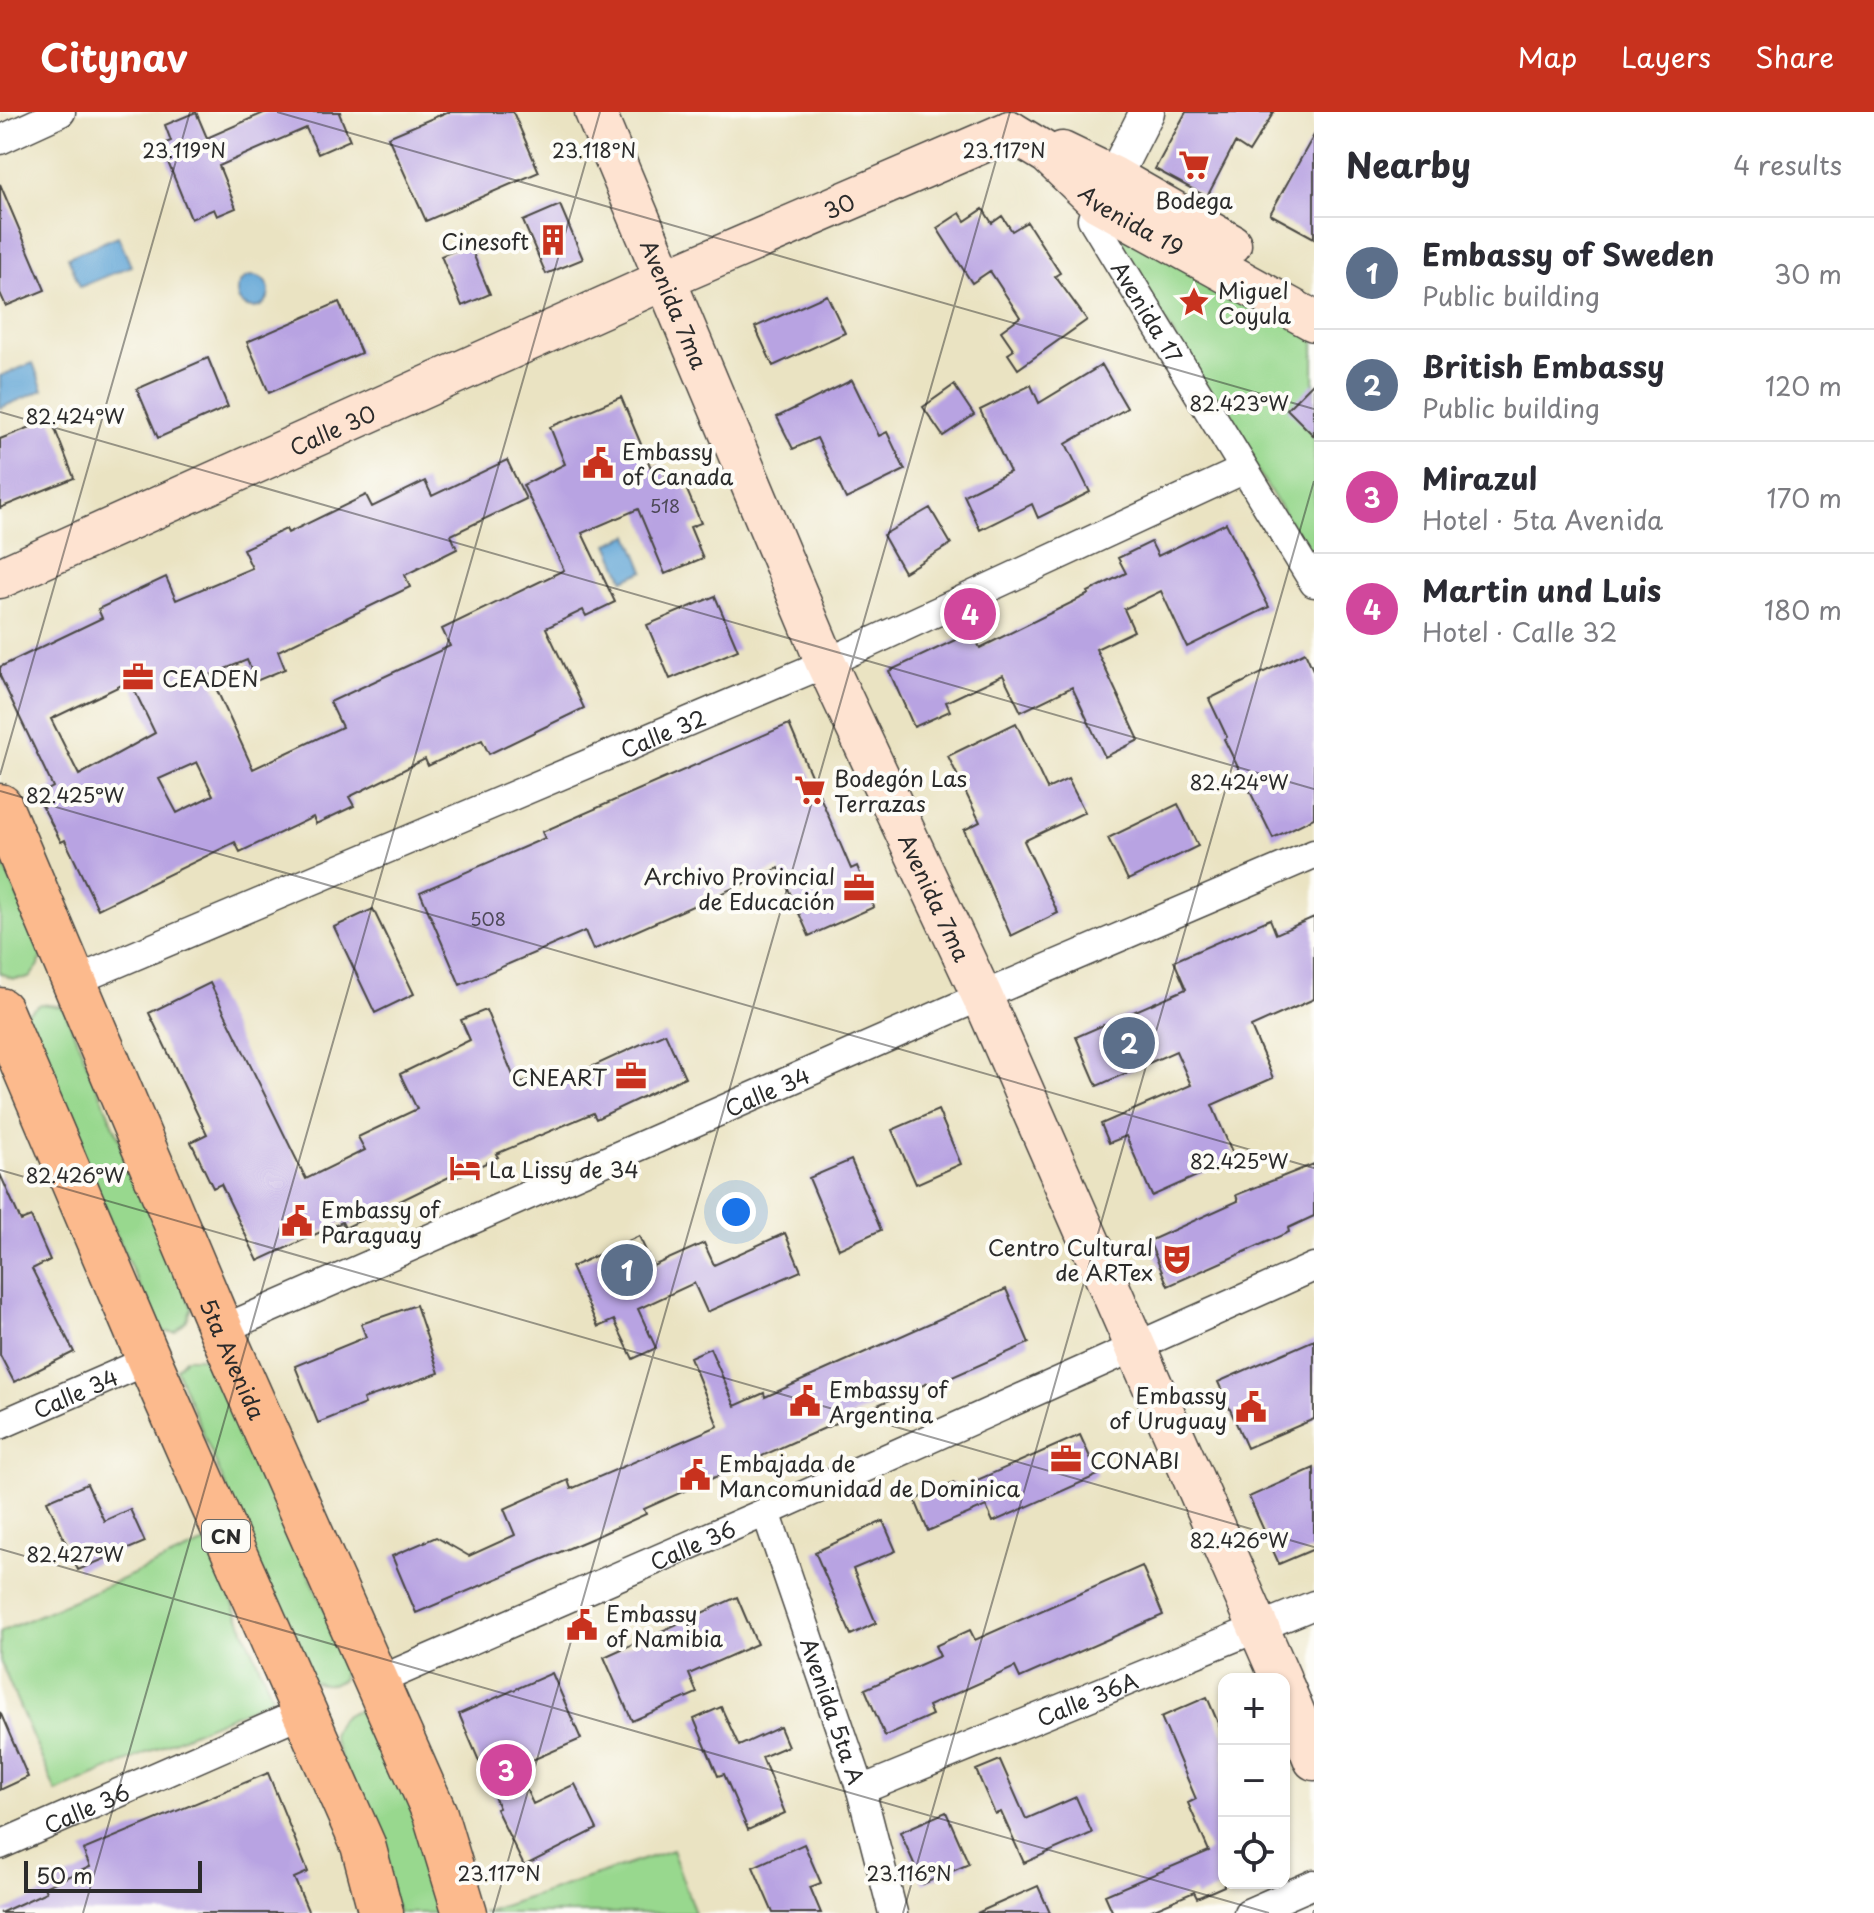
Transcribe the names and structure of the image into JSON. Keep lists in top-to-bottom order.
{
  "streets": {
    "highway": ["5ta Avenida", "CN"],
    "main road": [
      "30",
      "Avenida 19",
      "Avenida 7ma",
      "Calle 30"
    ],
    "street": [
      "Avenida 17",
      "Calle 32",
      "Calle 34",
      "Calle 36",
      "Calle 36A",
      "Avenida 5ta A"
    ]
  },
  "crossings": [
    ["30", "Avenida 19"],
    ["30", "Avenida 7ma"],
    ["30", "Calle 30"],
    ["Avenida 19", "Avenida 17"],
    ["Avenida 7ma", "Calle 30"],
    ["Avenida 7ma", "Calle 32"],
    ["Avenida 7ma", "Calle 34"],
    ["Avenida 7ma", "Calle 36"],
    ["Avenida 7ma", "Calle 36A"],
    ["Avenida 17", "Calle 32"],
    ["Calle 32", "5ta Avenida"],
    ["Calle 34", "5ta Avenida"],
    ["Calle 34", "CN"],
    ["5ta Avenida", "Calle 36"],
    ["CN", "Calle 36"],
    ["Calle 36", "Avenida 5ta A"],
    ["Calle 36A", "Avenida 5ta A"]
  ],
  "places": {
    "supermarket": ["Bodega", "Bodegón Las Terrazas"],
    "building": ["Cinesoft"],
    "place": ["Miguel Coyula"],
    "public building": [
      "Embassy of Canada",
      "Embassy of Paraguay",
      "Embassy of Argentina",
      "Embassy of Uruguay",
      "Embajada de Mancomunidad de Dominica",
      "Embassy of Namibia"
    ],
    "office": [
      "CEADEN",
      "Archivo Provincial de Educación",
      "CNEART",
      "CONABI"
    ],
    "hotel": ["La Lissy de 34"],
    "theatre": ["Centro Cultural de ARTex"]
  },
  "house_numbers": ["518", "508"],
  "scale_bar": "50 m",
  "page": {
    "header": "Citynav",
    "nav": ["Map", "Layers", "Share"],
    "heading": ["Nearby", "4 results"],
    "list": [
      {
        "mark": "1",
        "name": "Embassy of Sweden",
        "note": "Public building",
        "value": "30 m"
      },
      {
        "mark": "2",
        "name": "British Embassy",
        "note": "Public building",
        "value": "120 m"
      },
      {
        "mark": "3",
        "name": "Mirazul",
        "note": "Hotel · 5ta Avenida",
        "value": "170 m"
      },
      {
        "mark": "4",
        "name": "Martin und Luis",
        "note": "Hotel · Calle 32",
        "value": "180 m"
      }
    ],
    "pins": [
      "4",
      "2",
      "1",
      "3"
    ],
    "map_buttons": ["+", "−"],
    "scale": "50 m"
  },
  "coordinates": [
    "23.119°N",
    "23.118°N",
    "23.117°N",
    "82.423°W",
    "82.424°W",
    "82.425°W",
    "82.426°W",
    "82.427°W",
    "23.116°N"
  ]
}
